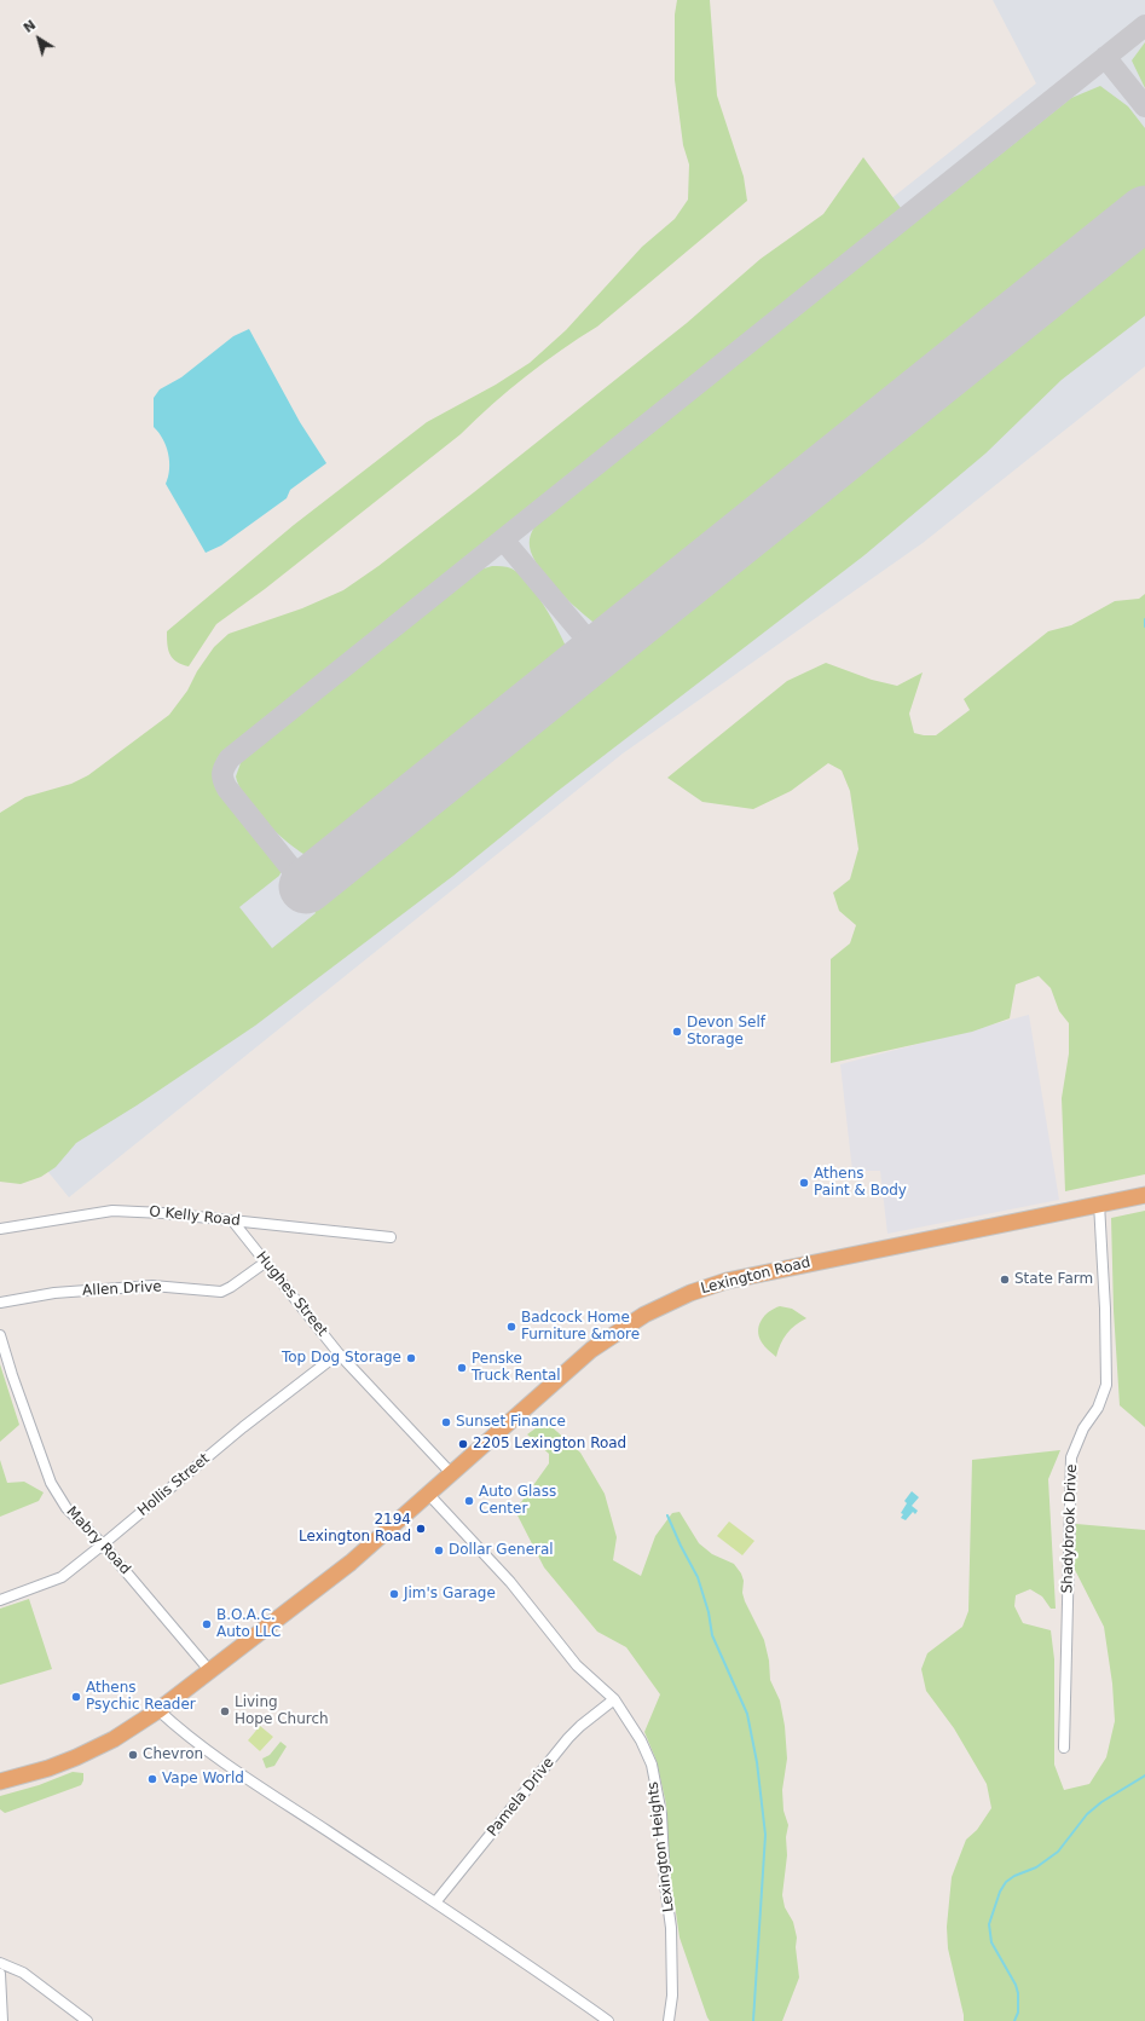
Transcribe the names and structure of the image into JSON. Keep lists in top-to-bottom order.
{
  "streets": {
    "highway": ["Lexington Road"],
    "street": [
      "O Kelly Road",
      "Allen Drive",
      "Hughes Street",
      "Hollis Street",
      "Shadybrook Drive",
      "Mabry Road",
      "Pamela Drive",
      "Lexington Heights"
    ]
  },
  "crossings": [
    ["O Kelly Road", "Hughes Street"],
    ["Lexington Road", "Hughes Street"],
    ["Lexington Road", "Shadybrook Drive"],
    ["Lexington Road", "Mabry Road"],
    ["Lexington Road", "Lexington Heights"],
    ["Allen Drive", "Hughes Street"],
    ["Hughes Street", "Hollis Street"],
    ["Hollis Street", "Mabry Road"],
    ["Pamela Drive", "Lexington Heights"]
  ],
  "places": [
    "Devon Self Storage",
    "Athens Paint & Body",
    "State Farm",
    "Badcock Home Furniture &more",
    "Top Dog Storage",
    "Penske Truck Rental",
    "Sunset Finance",
    "2205 Lexington Road",
    "Auto Glass Center",
    "2194 Lexington Road",
    "Dollar General",
    "Jim's Garage",
    "B.O.A.C. Auto LLC",
    "Athens Psychic Reader",
    "Living Hope Church",
    "Chevron",
    "Vape World"
  ],
  "north": "top left"
}
